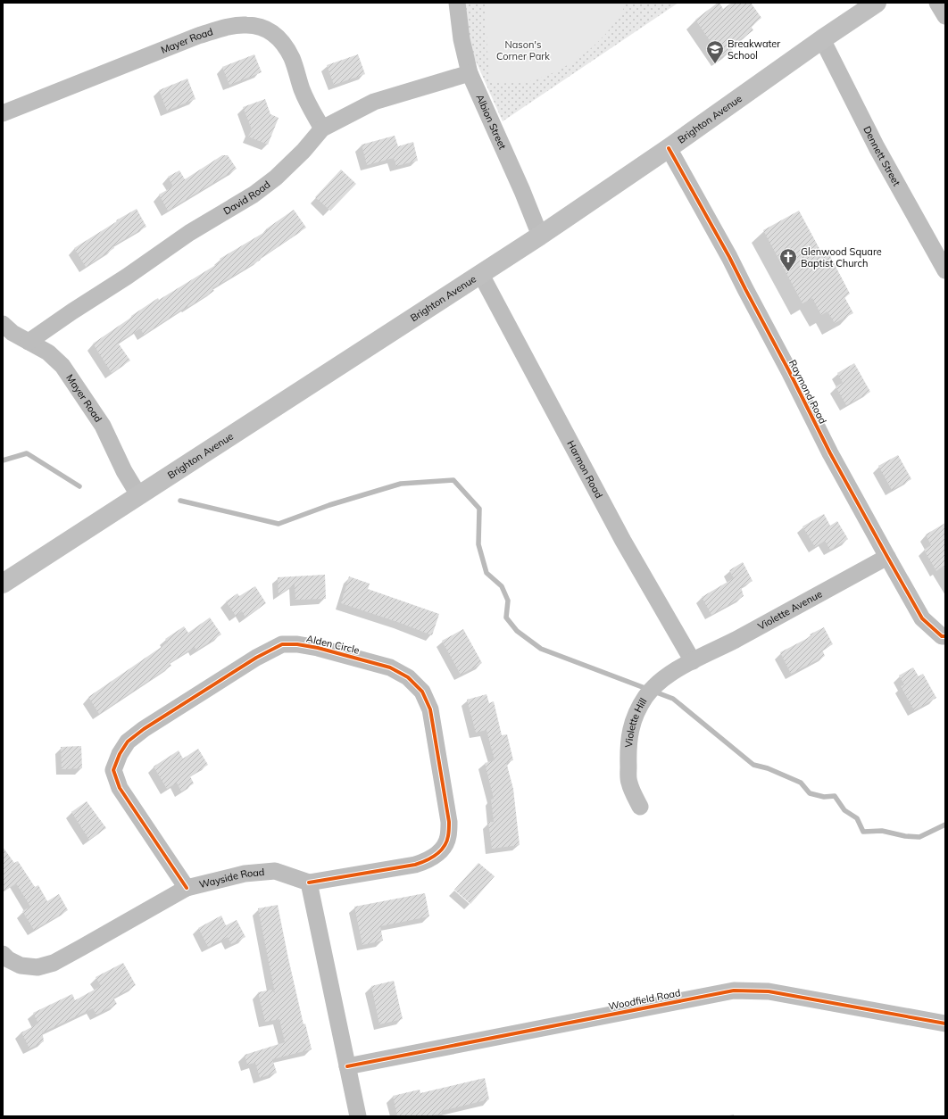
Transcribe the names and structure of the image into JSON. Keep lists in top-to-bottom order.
{
  "streets": {
    "main road": ["Brighton Avenue"],
    "street": [
      "Mayer Road",
      "Albion Street",
      "Dennett Street",
      "David Road",
      "Raymond Road",
      "Harmon Road",
      "Violette Avenue",
      "Alden Circle",
      "Violette Hill",
      "Wayside Road",
      "Woodfield Road"
    ]
  },
  "crossings": [
    ["Mayer Road", "Brighton Avenue"],
    ["Mayer Road", "David Road"],
    ["Brighton Avenue", "Albion Street"],
    ["Brighton Avenue", "Dennett Street"],
    ["Brighton Avenue", "Raymond Road"],
    ["Brighton Avenue", "Harmon Road"],
    ["Albion Street", "David Road"],
    ["Raymond Road", "Violette Avenue"],
    ["Harmon Road", "Violette Avenue"],
    ["Harmon Road", "Violette Hill"],
    ["Violette Avenue", "Violette Hill"],
    ["Alden Circle", "Wayside Road"]
  ],
  "parks": ["Nason's Corner Park"],
  "places": {
    "school or university": ["Breakwater School"],
    "church": ["Glenwood Square Baptist Church"]
  }
}
